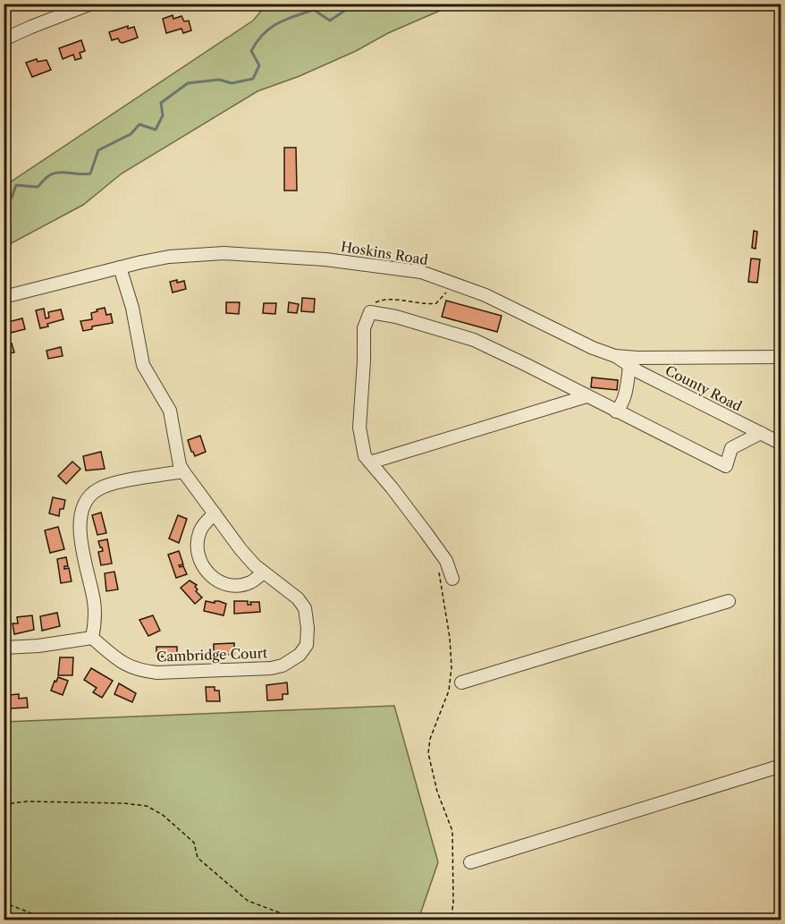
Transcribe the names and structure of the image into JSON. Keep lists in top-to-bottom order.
{
  "streets": {
    "street": ["Hoskins Road", "County Road", "Cambridge Court"]
  },
  "crossings": [
    ["Hoskins Road", "County Road"],
    ["Hoskins Road", "Cambridge Court"]
  ]
}
